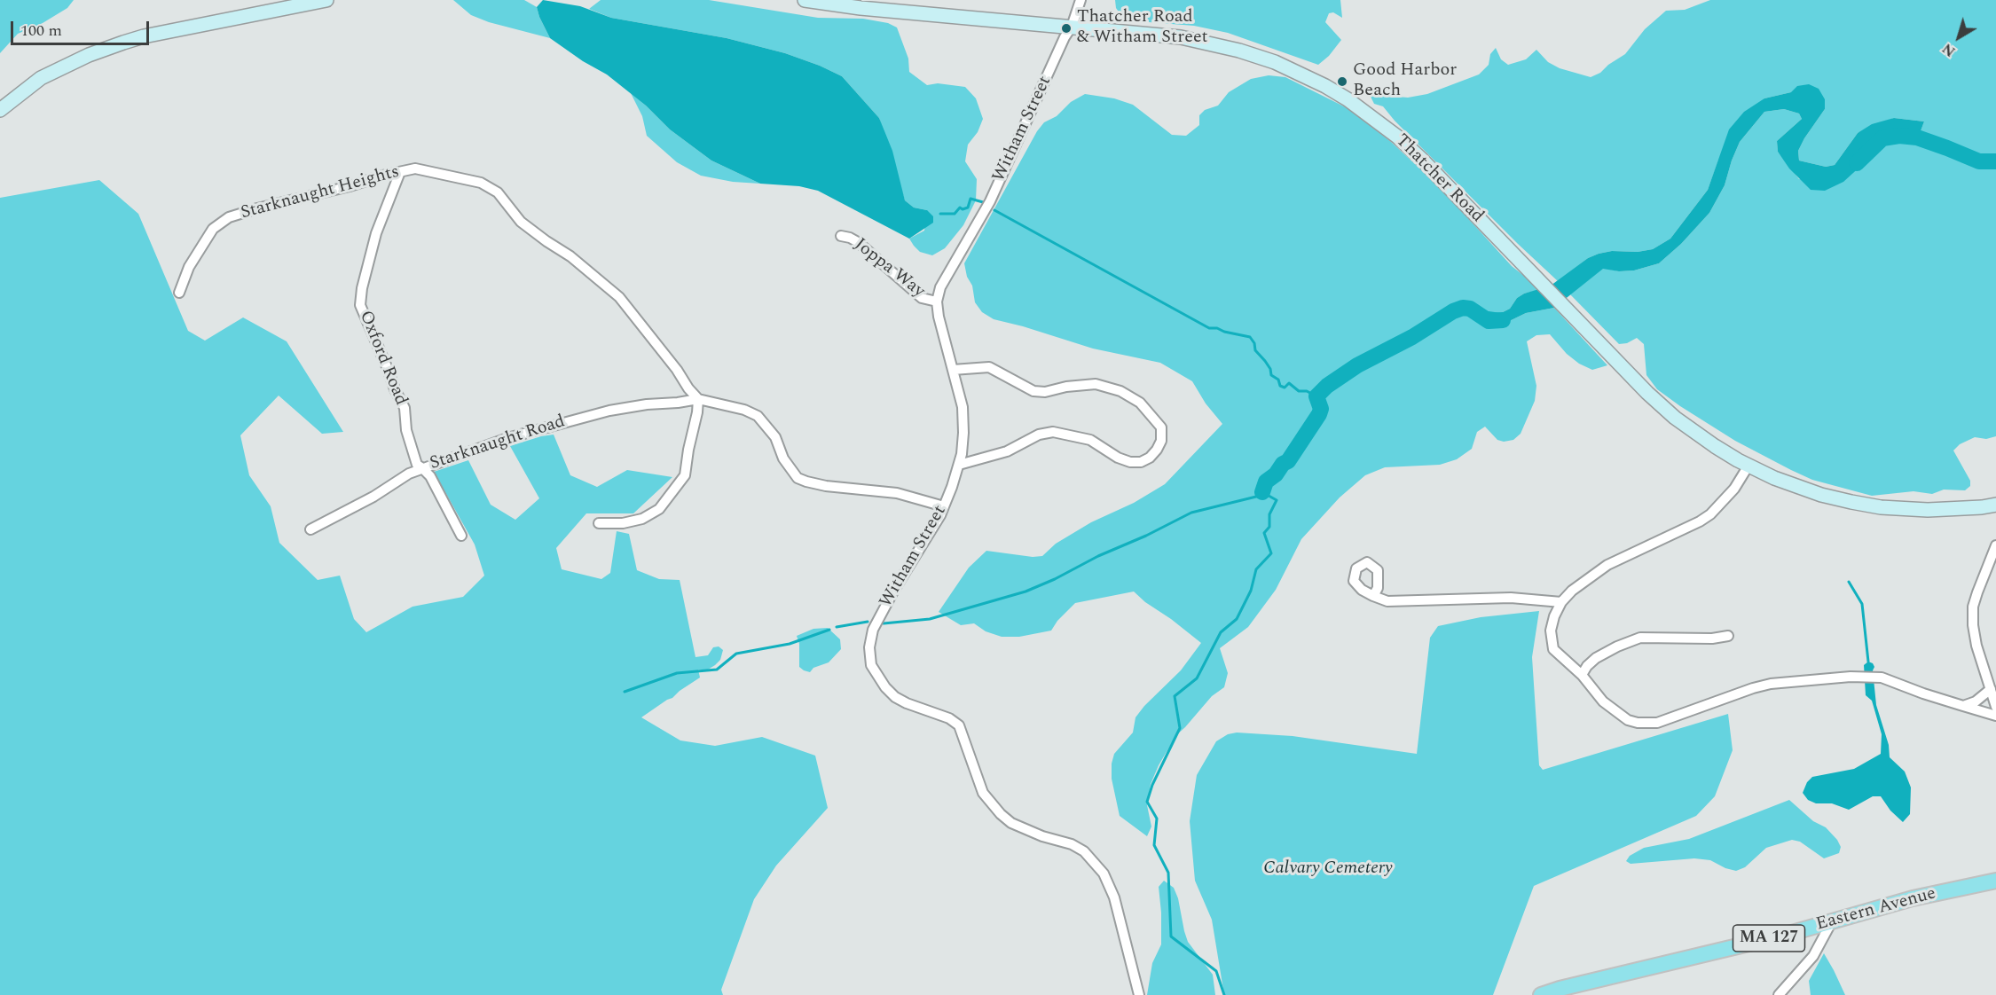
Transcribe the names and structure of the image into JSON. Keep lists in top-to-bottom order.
{
  "streets": {
    "main road": ["Thatcher Road", "Eastern Avenue", "MA 127"],
    "street": [
      "Witham Street",
      "Starknaught Heights",
      "Joppa Way",
      "Oxford Road",
      "Starknaught Road"
    ]
  },
  "crossings": [
    ["Witham Street", "Thatcher Road"],
    ["Witham Street", "Joppa Way"],
    ["Starknaught Heights", "Oxford Road"],
    ["Starknaught Heights", "Starknaught Road"],
    ["Oxford Road", "Starknaught Road"]
  ],
  "parks": ["Calvary Cemetery"],
  "places": ["Thatcher Road & Witham Street", "Good Harbor Beach"],
  "scale_bar": "100 m",
  "north": "bottom left"
}
